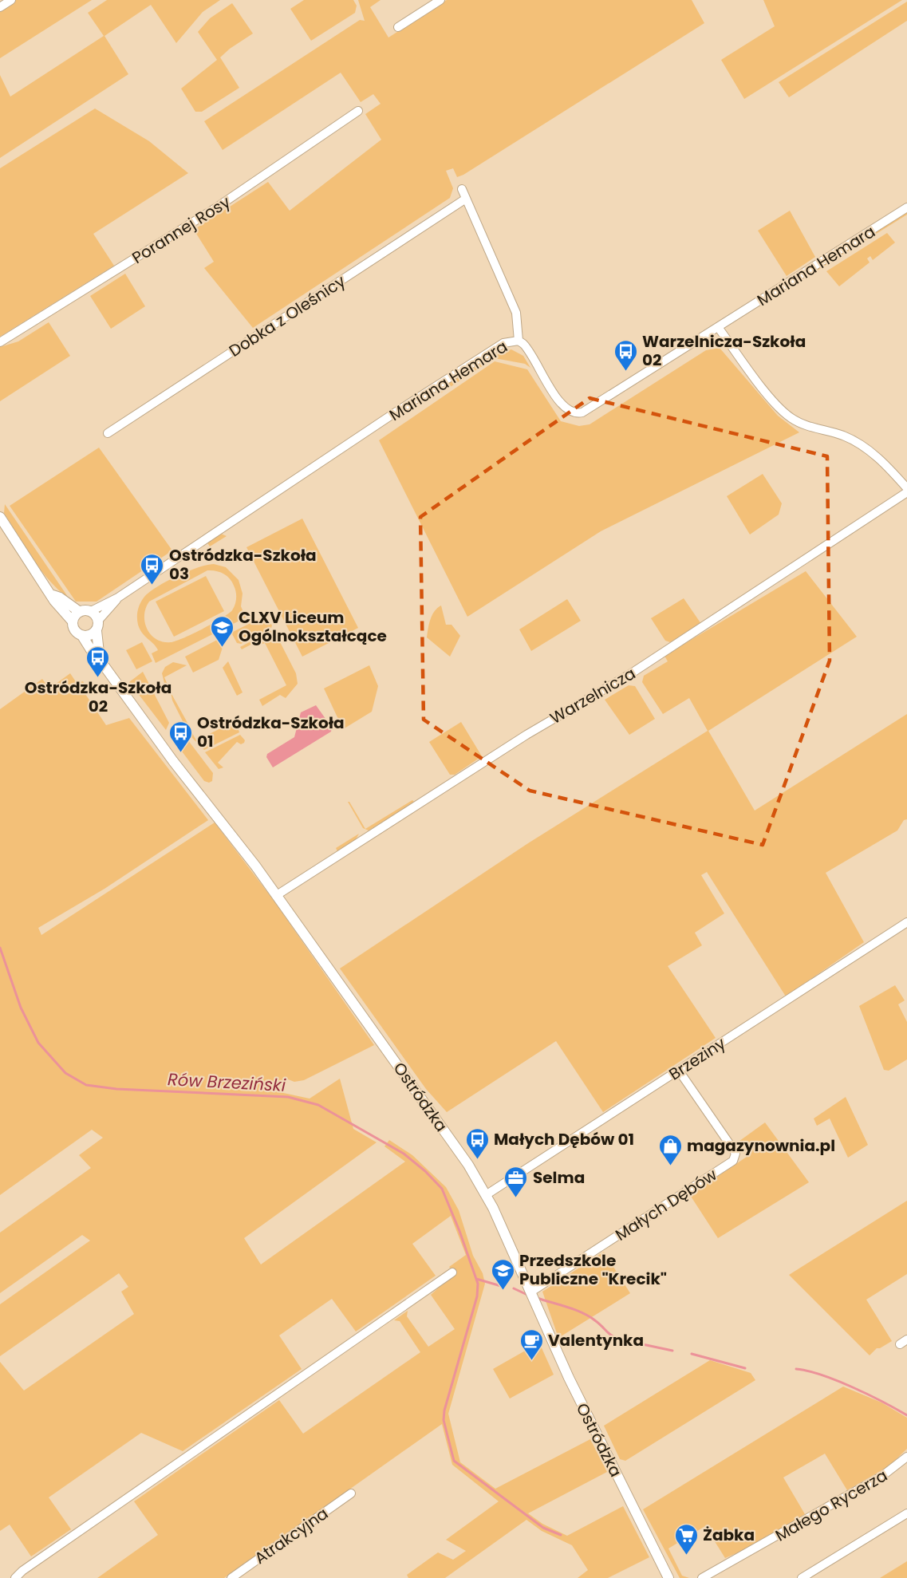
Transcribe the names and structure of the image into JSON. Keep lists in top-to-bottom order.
{
  "streets": {
    "street": [
      "Porannej Rosy",
      "Mariana Hemara",
      "Dobka z Oleśnicy",
      "Warzelnicza",
      "Brzeziny",
      "Ostródzka",
      "Małych Dębów",
      "Małego Rycerza",
      "Atrakcyjna"
    ]
  },
  "crossings": [
    ["Mariana Hemara", "Ostródzka"],
    ["Warzelnicza", "Ostródzka"],
    ["Brzeziny", "Ostródzka"],
    ["Brzeziny", "Małych Dębów"],
    ["Ostródzka", "Małych Dębów"]
  ],
  "water": ["Rów Brzeziński"],
  "places": {
    "bus stop": [
      "Warzelnicza-Szkoła 02",
      "Ostródzka-Szkoła 03",
      "Ostródzka-Szkoła 02",
      "Ostródzka-Szkoła 01",
      "Małych Dębów 01"
    ],
    "school or university": ["CLXV Liceum Ogólnokształcące", "Przedszkole Publiczne \"Krecik\""],
    "shop": ["magazynownia.pl"],
    "office": ["Selma"],
    "cafe": ["Valentynka"],
    "supermarket": ["Żabka"]
  }
}
